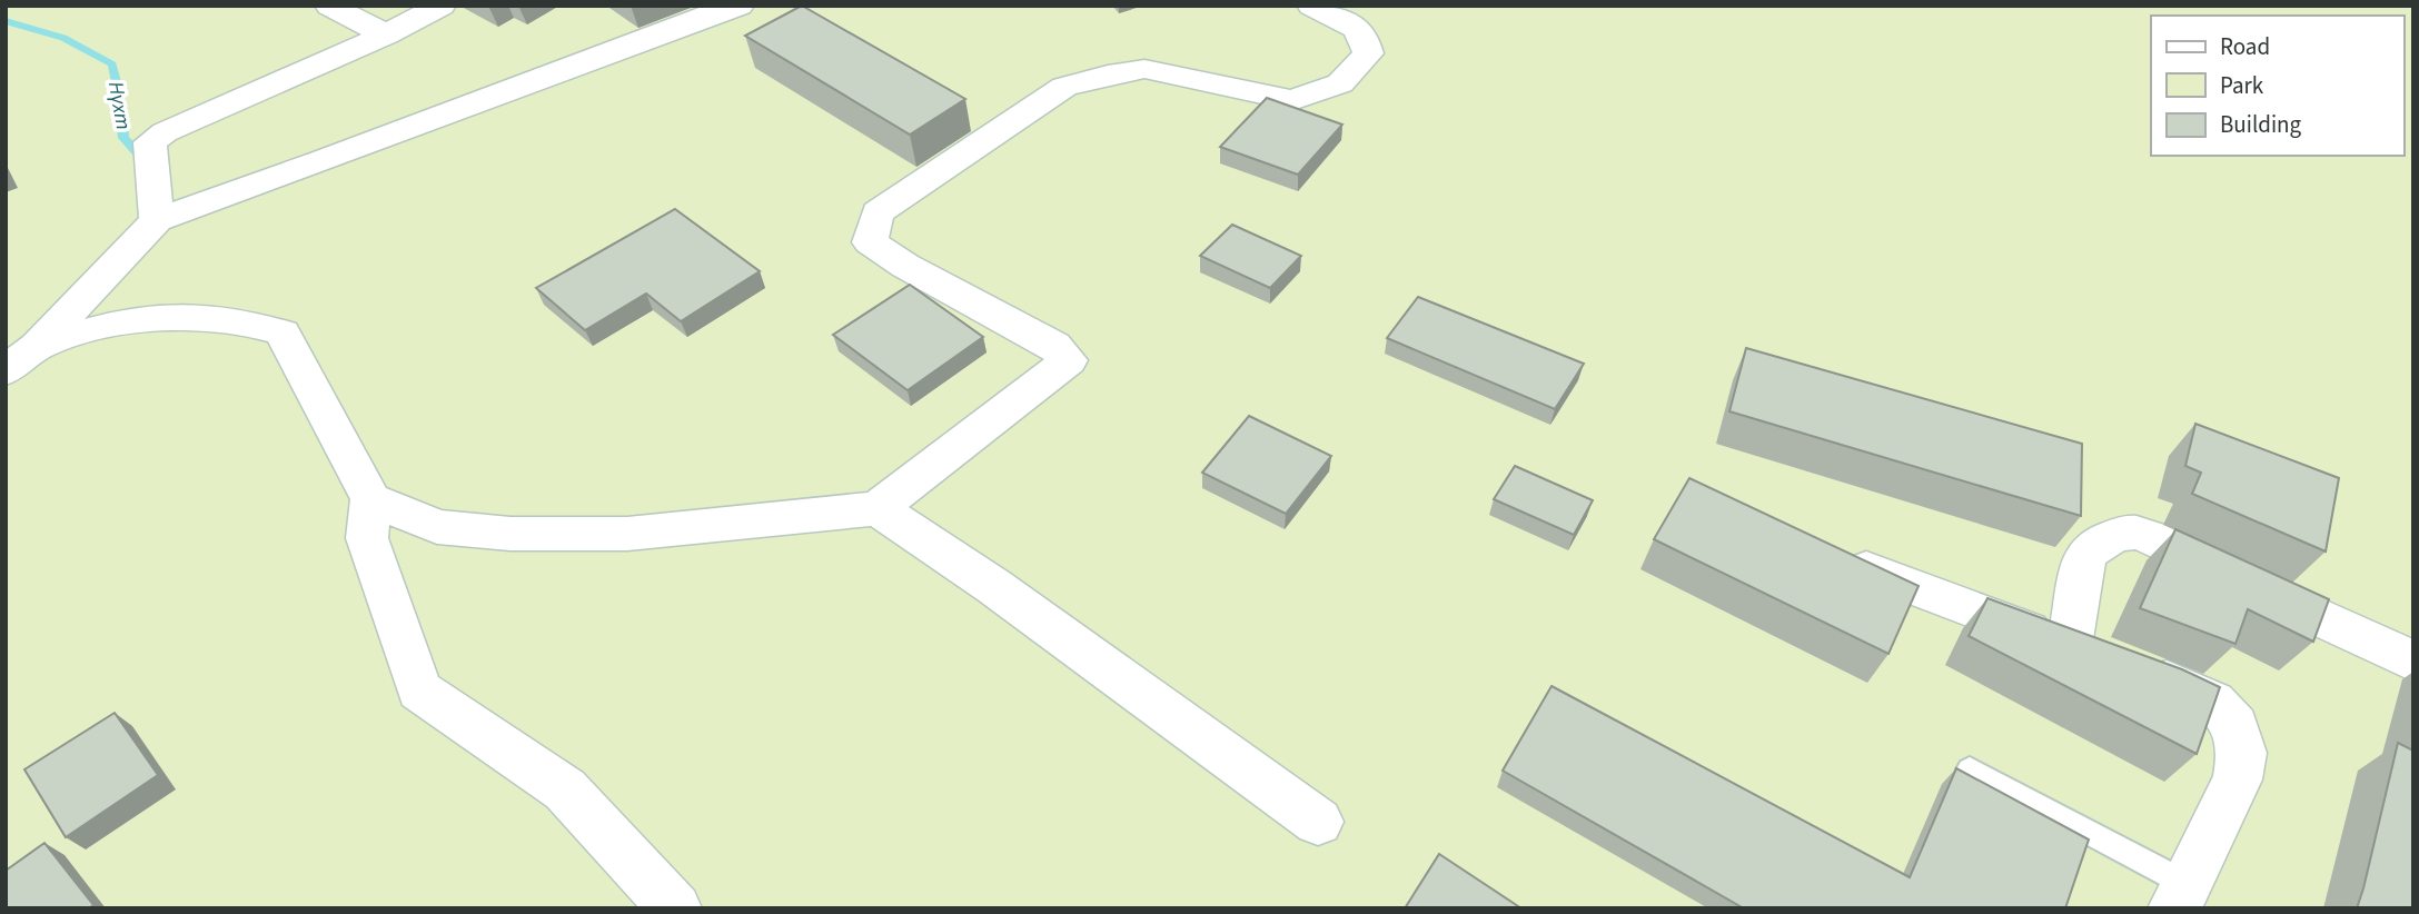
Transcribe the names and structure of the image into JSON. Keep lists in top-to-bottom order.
{
  "water": ["Нүхт"],
  "legend": ["Road", "Park", "Building"]
}
